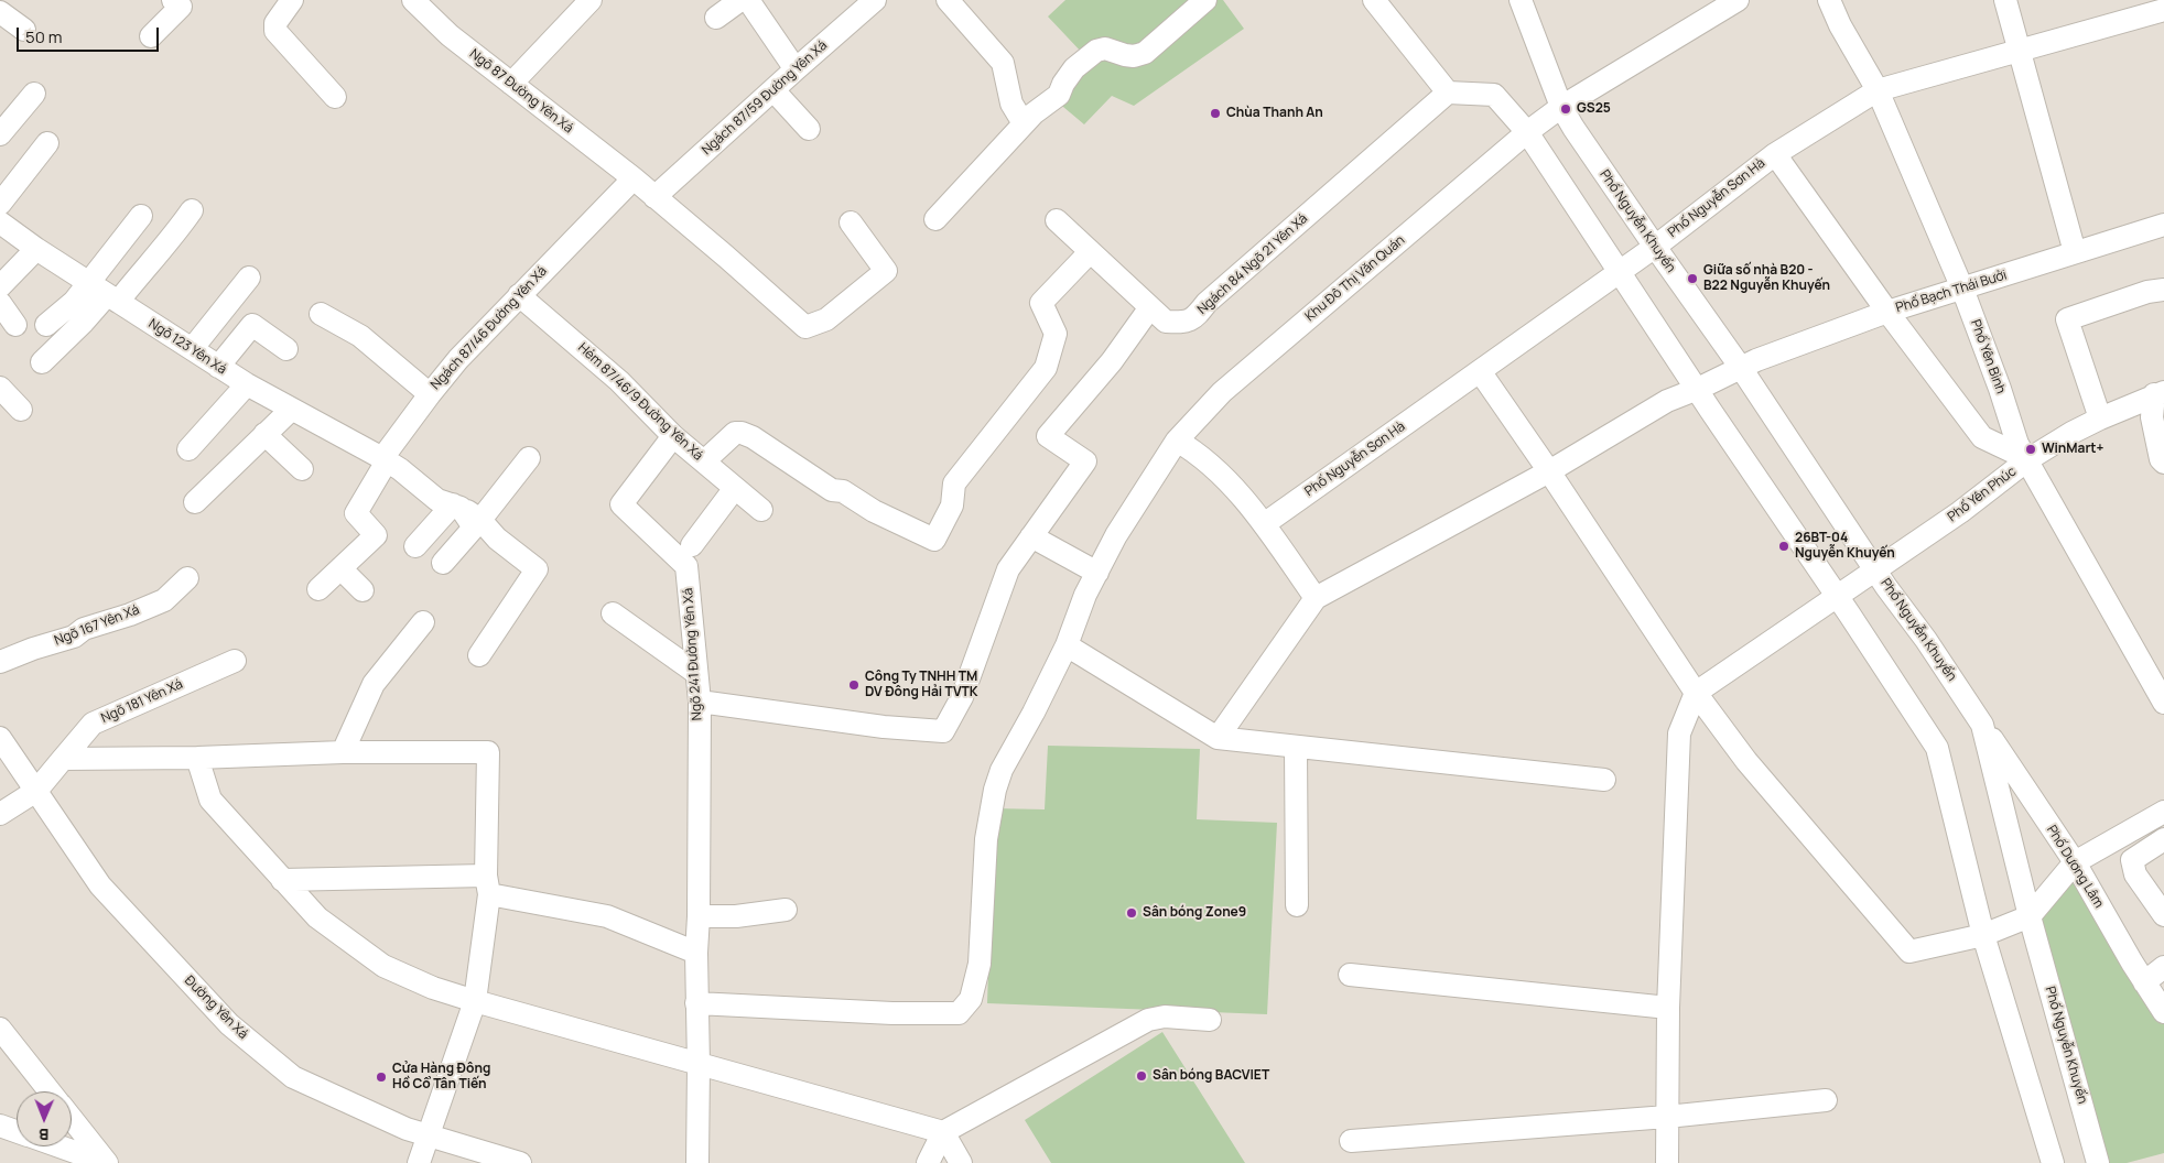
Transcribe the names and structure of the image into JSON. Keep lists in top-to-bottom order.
{
  "streets": {
    "street": [
      "Ngõ 87 Đường Yên Xá",
      "Ngách 87/59 Đường Yên Xá",
      "Phố Nguyễn Sơn Hà",
      "Phố Nguyễn Khuyến",
      "Ngách 84 Ngõ 21 Yên Xá",
      "Khu Đô Thị Văn Quán",
      "Phố Bạch Thái Bưởi",
      "Ngách 87/46 Đường Yên Xá",
      "Ngõ 123 Yên Xá",
      "Phố Yên Bình",
      "Hẻm 87/46/9 Đường Yên Xá",
      "Phố Yên Phúc",
      "Ngõ 167 Yên Xá",
      "Ngõ 241 Đường Yên Xá",
      "Ngõ 181 Yên Xá",
      "Phố Dương Lâm",
      "Đường Yên Xá"
    ]
  },
  "crossings": [
    ["Ngõ 87 Đường Yên Xá", "Ngách 87/59 Đường Yên Xá"],
    ["Ngõ 87 Đường Yên Xá", "Ngách 87/46 Đường Yên Xá"],
    ["Phố Nguyễn Sơn Hà", "Phố Nguyễn Khuyến"],
    ["Phố Nguyễn Sơn Hà", "Phố Yên Bình"],
    ["Phố Nguyễn Khuyến", "Khu Đô Thị Văn Quán"],
    ["Phố Nguyễn Khuyến", "Phố Bạch Thái Bưởi"],
    ["Phố Nguyễn Khuyến", "Phố Yên Phúc"],
    ["Phố Nguyễn Khuyến", "Phố Dương Lâm"],
    ["Khu Đô Thị Văn Quán", "Ngõ 241 Đường Yên Xá"],
    ["Phố Bạch Thái Bưởi", "Phố Yên Bình"],
    ["Ngách 87/46 Đường Yên Xá", "Ngõ 123 Yên Xá"],
    ["Ngách 87/46 Đường Yên Xá", "Hẻm 87/46/9 Đường Yên Xá"],
    ["Phố Yên Bình", "Phố Yên Phúc"],
    ["Hẻm 87/46/9 Đường Yên Xá", "Ngõ 241 Đường Yên Xá"],
    ["Ngõ 181 Yên Xá", "Đường Yên Xá"]
  ],
  "places": [
    "GS25",
    "Chùa Thanh An",
    "Giữa số nhà B20 - B22 Nguyễn Khuyến",
    "WinMart+",
    "26BT-04 Nguyễn Khuyến",
    "Công Ty TNHH TM DV Đông Hải TVTK",
    "Sân bóng Zone9",
    "Sân bóng BACVIET",
    "Cửa Hàng Đông Hồ Cổ Tân Tiến"
  ],
  "scale_bar": "50 m",
  "north": "bottom"
}
